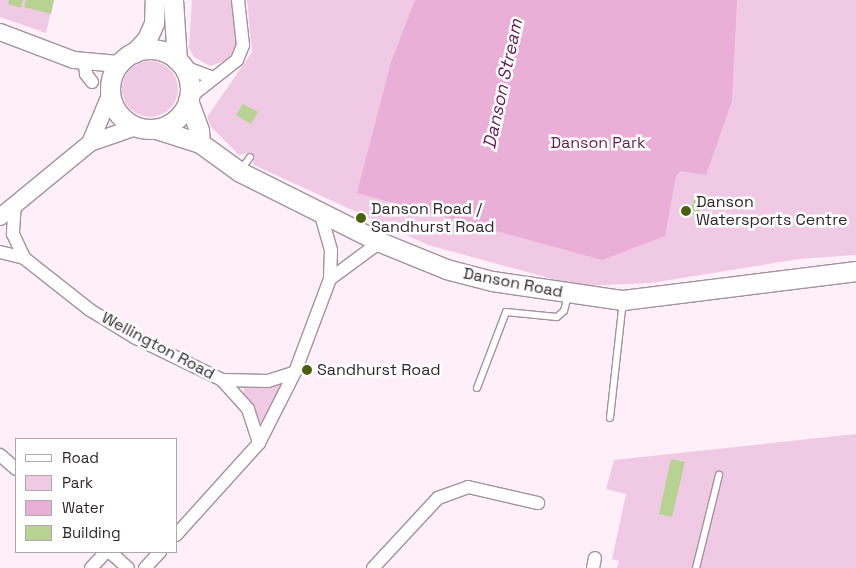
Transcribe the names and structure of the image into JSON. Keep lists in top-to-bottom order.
{
  "streets": {
    "main road": ["Danson Road"],
    "street": ["Wellington Road"]
  },
  "water": ["Danson Stream"],
  "parks": ["Danson Park"],
  "places": ["Danson Watersports Centre", "Danson Road / Sandhurst Road", "Sandhurst Road"],
  "legend": [
    "Road",
    "Park",
    "Water",
    "Building"
  ]
}
